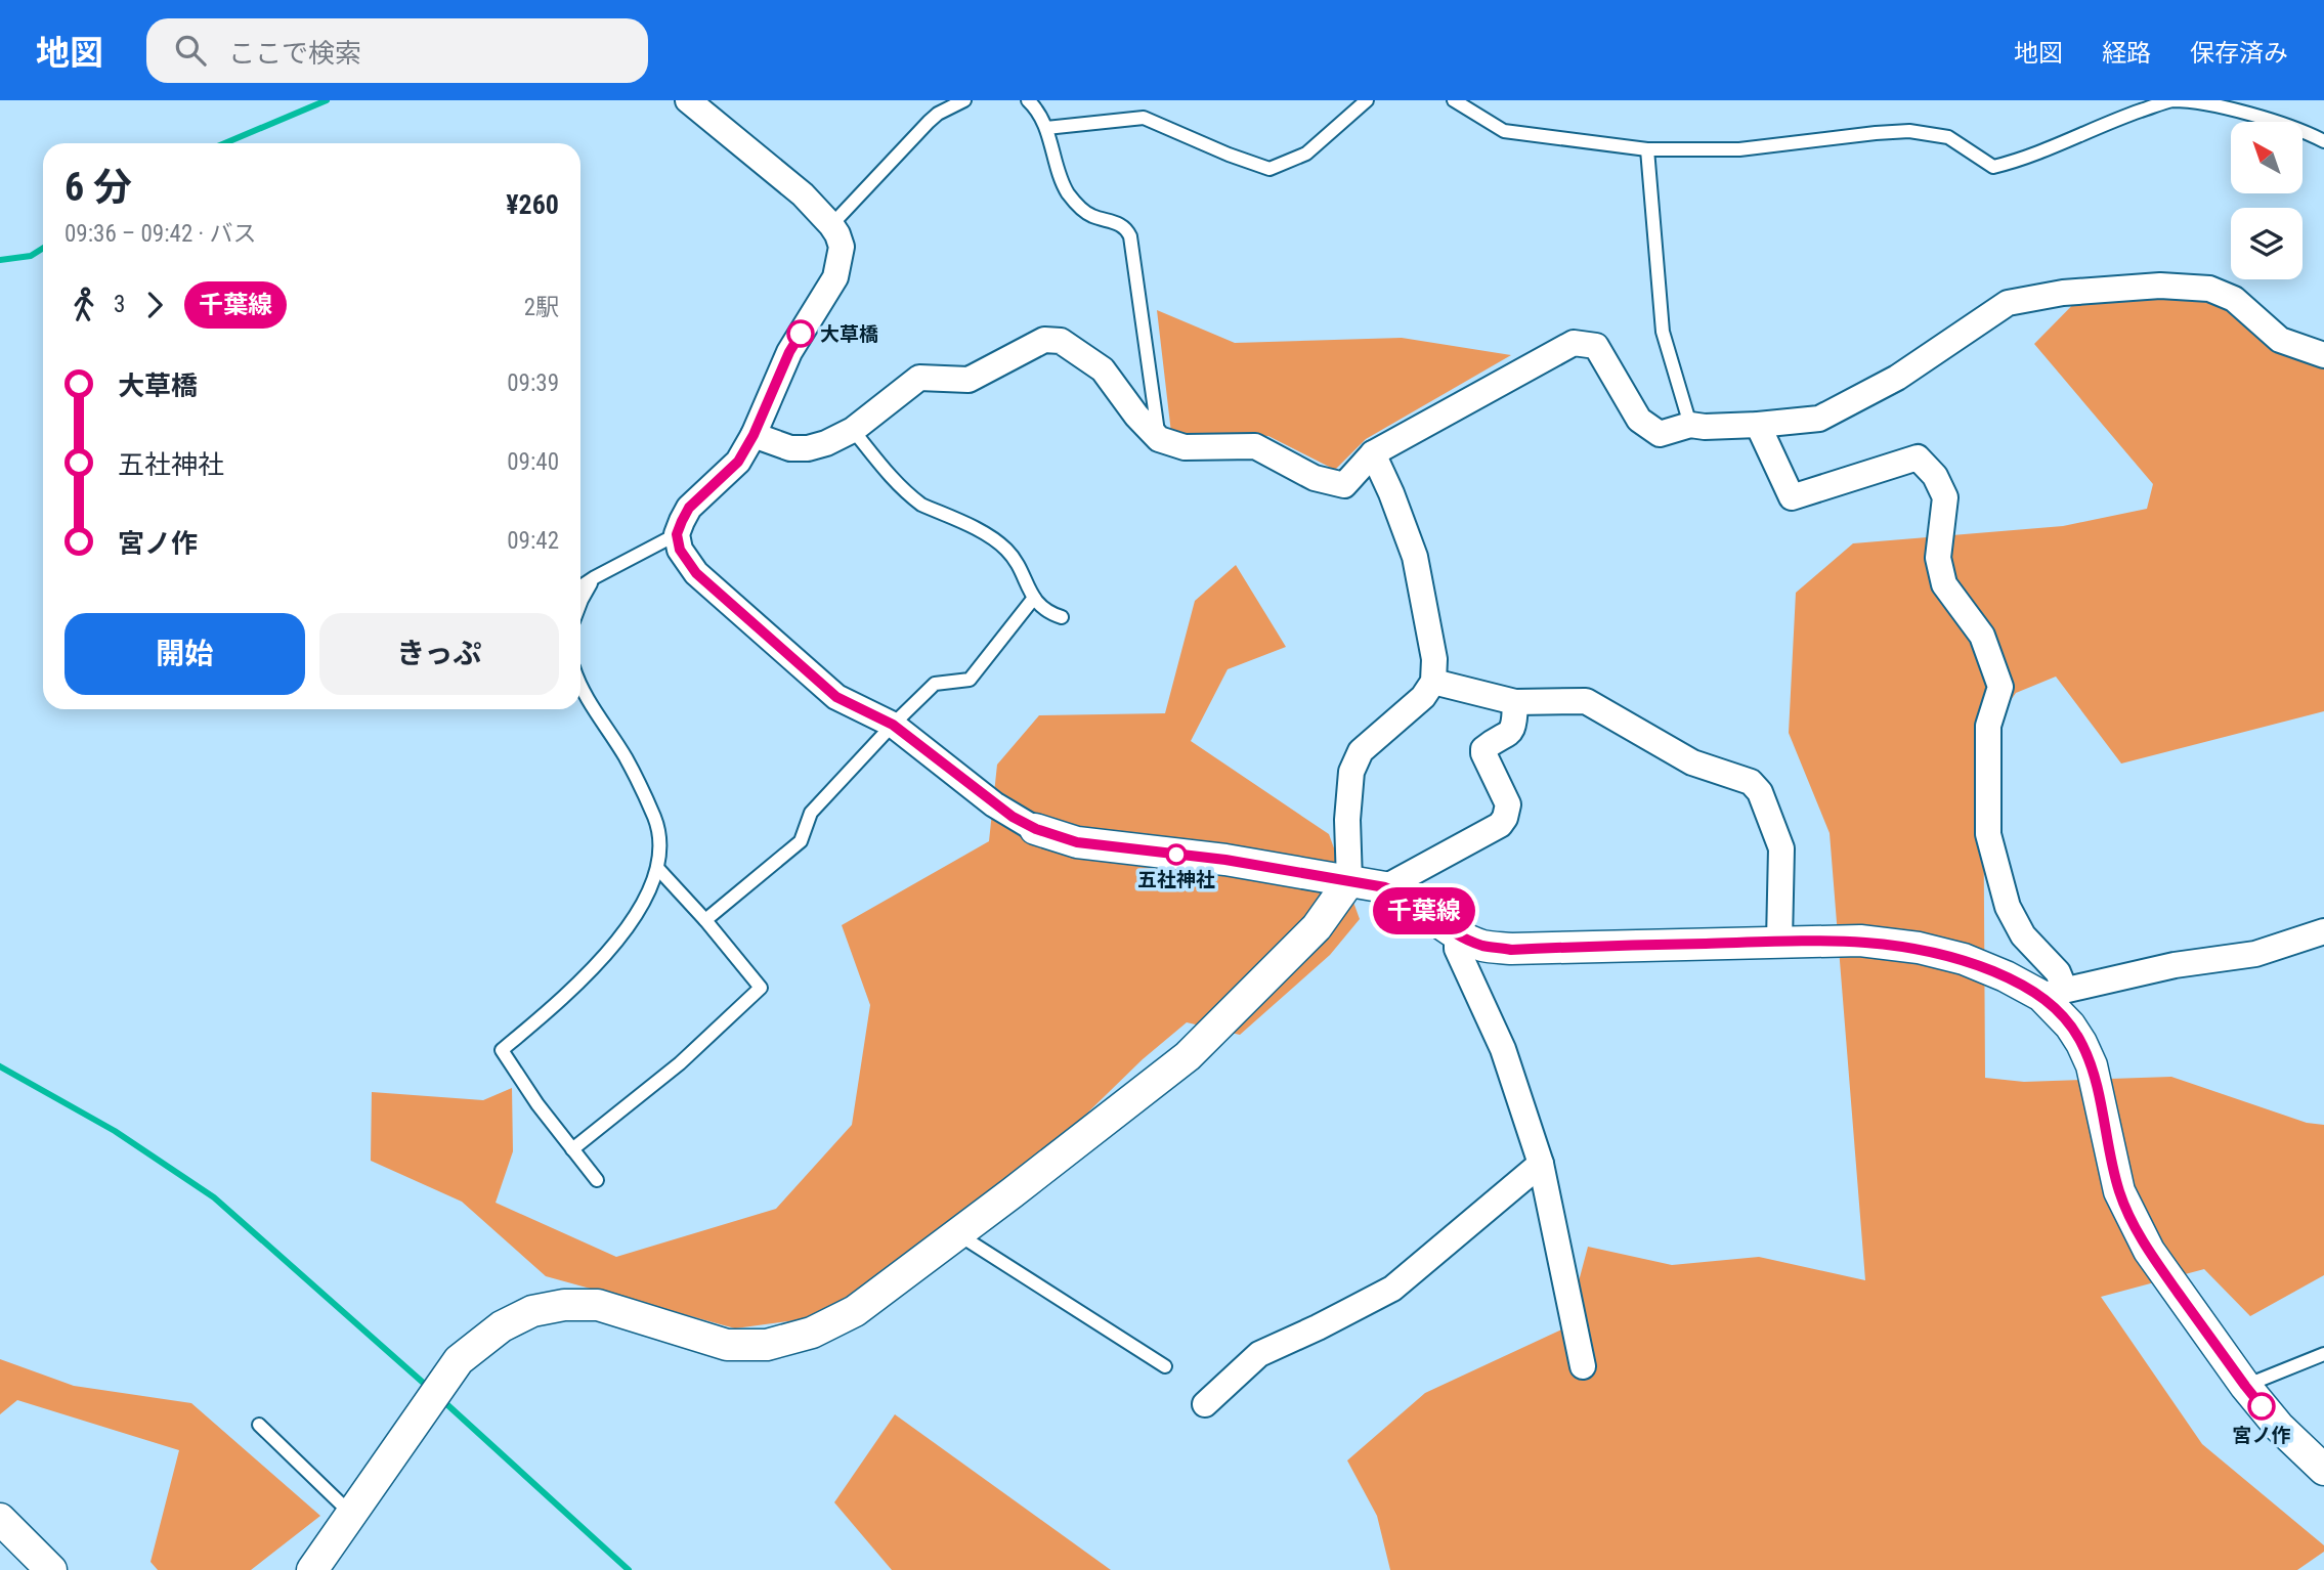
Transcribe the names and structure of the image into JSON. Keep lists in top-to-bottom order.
{
  "places": ["大草橋", "五社神社", "宮ノ作"],
  "lines": ["bus line 千葉線"],
  "north": "top left",
  "page": {
    "header": "地図",
    "search": "ここで検索",
    "nav": ["地図", "経路", "保存済み"],
    "on_map": "千葉線",
    "heading": ["6 分", "09:36 – 09:42 · バス", "¥260"],
    "legs": ["3", "千葉線", "2駅"],
    "list": [
      {
        "name": "大草橋",
        "value": "09:39"
      },
      {
        "name": "五社神社",
        "value": "09:40"
      },
      {
        "name": "宮ノ作",
        "value": "09:42"
      }
    ],
    "buttons": ["開始", "きっぷ"]
  }
}
